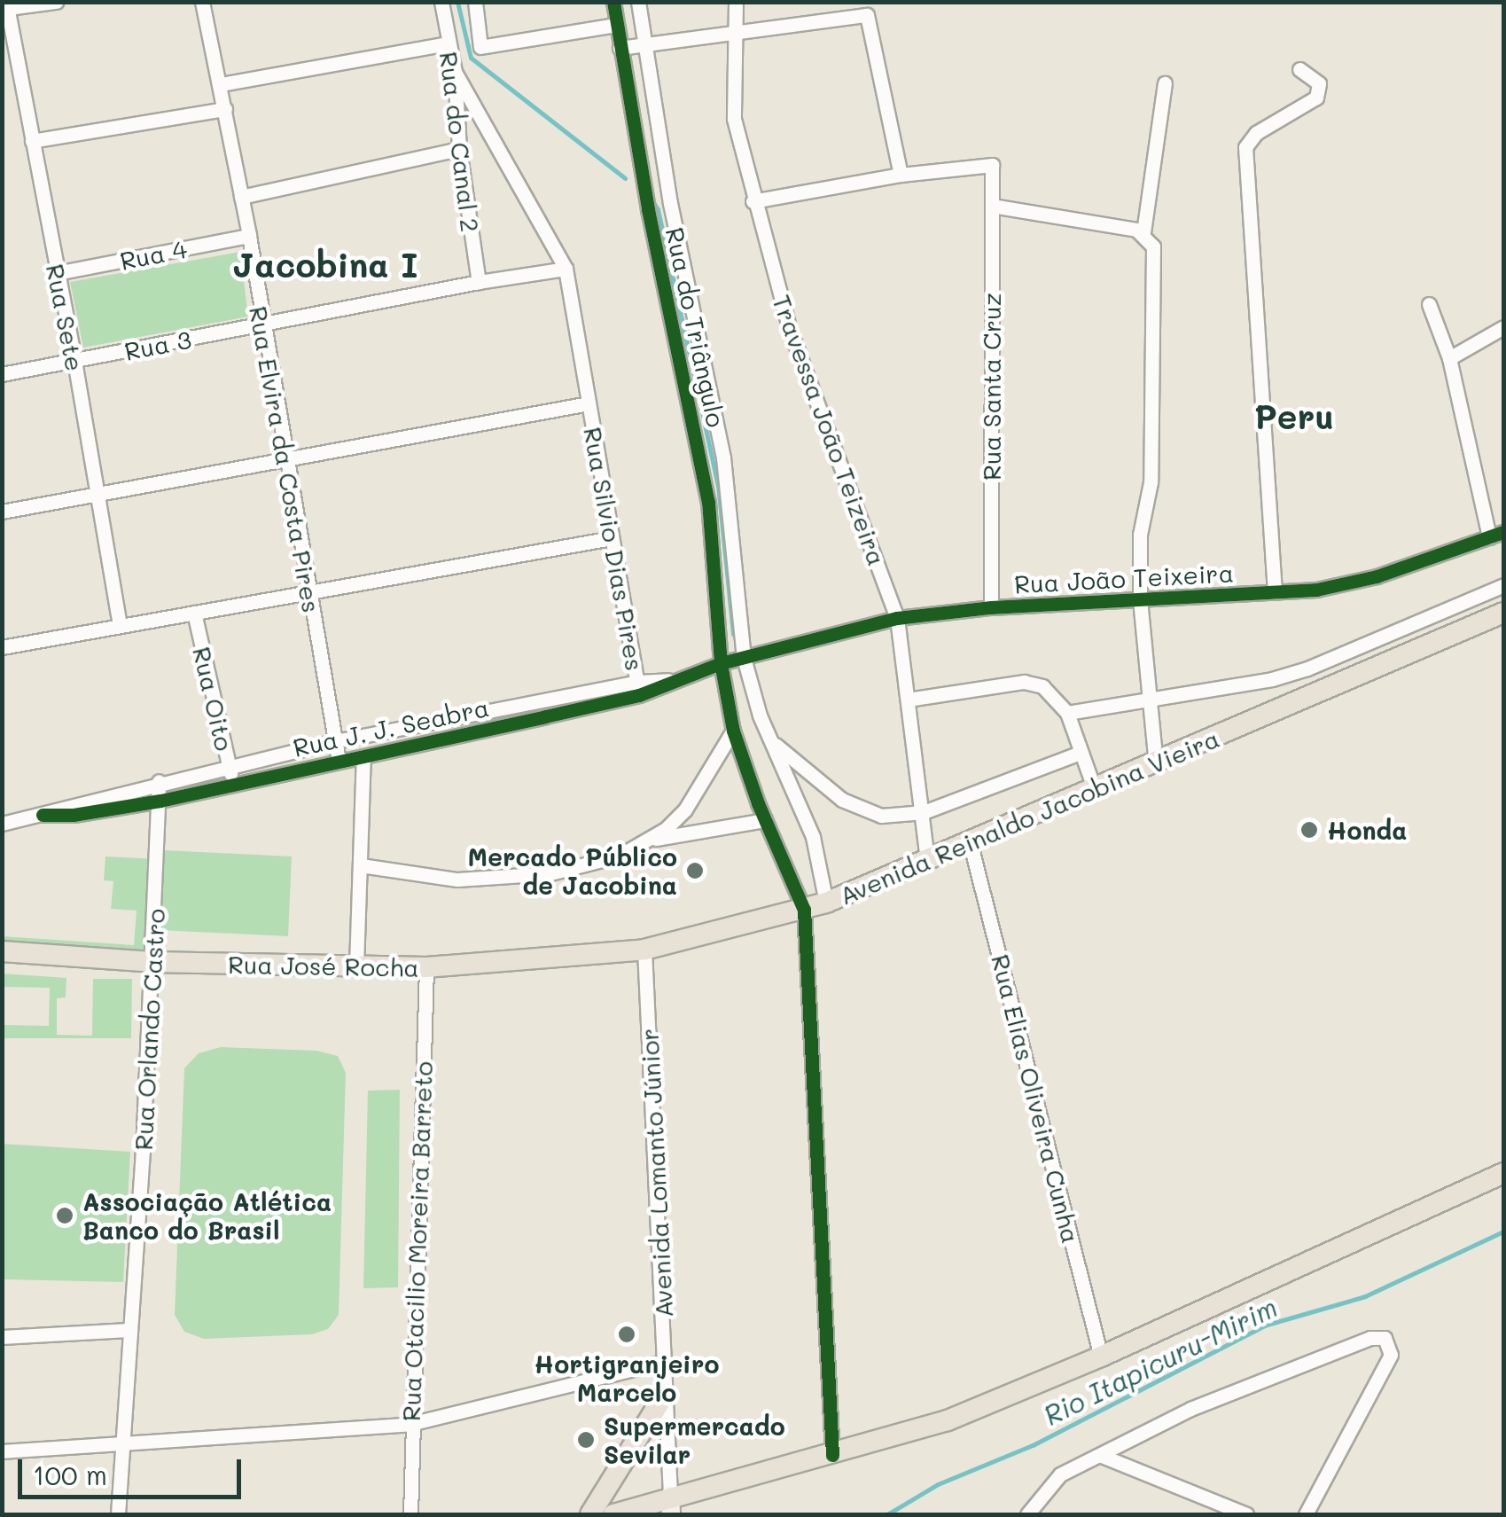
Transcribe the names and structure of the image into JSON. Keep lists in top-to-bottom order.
{
  "streets": {
    "main road": ["Avenida Reinaldo Jacobina Vieira", "Rua José Rocha"],
    "street": [
      "Rua do Canal 2",
      "Rua 4",
      "Rua Sete",
      "Rua do Triângulo",
      "Rua 3",
      "Rua Santa Cruz",
      "Travessa João Teizeira",
      "Rua Elvira da Costa Pires",
      "Rua Silvio Dias Pires",
      "Rua João Teixeira",
      "Rua Oito",
      "Rua J. J. Seabra",
      "Rua Orlando Castro",
      "Rua Elias Oliveira Cunha",
      "Avenida Lomanto Júnior",
      "Rua Otacilio Moreira Barreto"
    ]
  },
  "crossings": [
    ["Rua do Canal 2", "Rua do Triângulo"],
    ["Rua do Canal 2", "Rua 3"],
    ["Rua do Canal 2", "Rua Silvio Dias Pires"],
    ["Rua 4", "Rua Sete"],
    ["Rua 4", "Rua Elvira da Costa Pires"],
    ["Rua Sete", "Rua 3"],
    ["Rua do Triângulo", "Rua João Teixeira"],
    ["Rua do Triângulo", "Rua J. J. Seabra"],
    ["Rua do Triângulo", "Avenida Reinaldo Jacobina Vieira"],
    ["Rua 3", "Rua Elvira da Costa Pires"],
    ["Rua 3", "Rua Silvio Dias Pires"],
    ["Rua Santa Cruz", "Rua João Teixeira"],
    ["Travessa João Teizeira", "Rua João Teixeira"],
    ["Travessa João Teizeira", "Avenida Reinaldo Jacobina Vieira"],
    ["Rua Elvira da Costa Pires", "Rua J. J. Seabra"],
    ["Rua Silvio Dias Pires", "Rua J. J. Seabra"],
    ["Rua João Teixeira", "Rua J. J. Seabra"],
    ["Rua Oito", "Rua J. J. Seabra"],
    ["Rua J. J. Seabra", "Rua Orlando Castro"],
    ["Avenida Reinaldo Jacobina Vieira", "Rua José Rocha"],
    ["Avenida Reinaldo Jacobina Vieira", "Rua Elias Oliveira Cunha"],
    ["Avenida Reinaldo Jacobina Vieira", "Avenida Lomanto Júnior"],
    ["Rua José Rocha", "Rua Orlando Castro"],
    ["Rua José Rocha", "Avenida Lomanto Júnior"],
    ["Rua José Rocha", "Rua Otacilio Moreira Barreto"]
  ],
  "districts": ["Jacobina I", "Peru"],
  "water": ["Rio Itapicuru-Mirim"],
  "places": [
    "Honda",
    "Mercado Público de Jacobina",
    "Associação Atlética Banco do Brasil",
    "Hortigranjeiro Marcelo",
    "Supermercado Sevilar"
  ],
  "scale_bar": "100 m"
}
